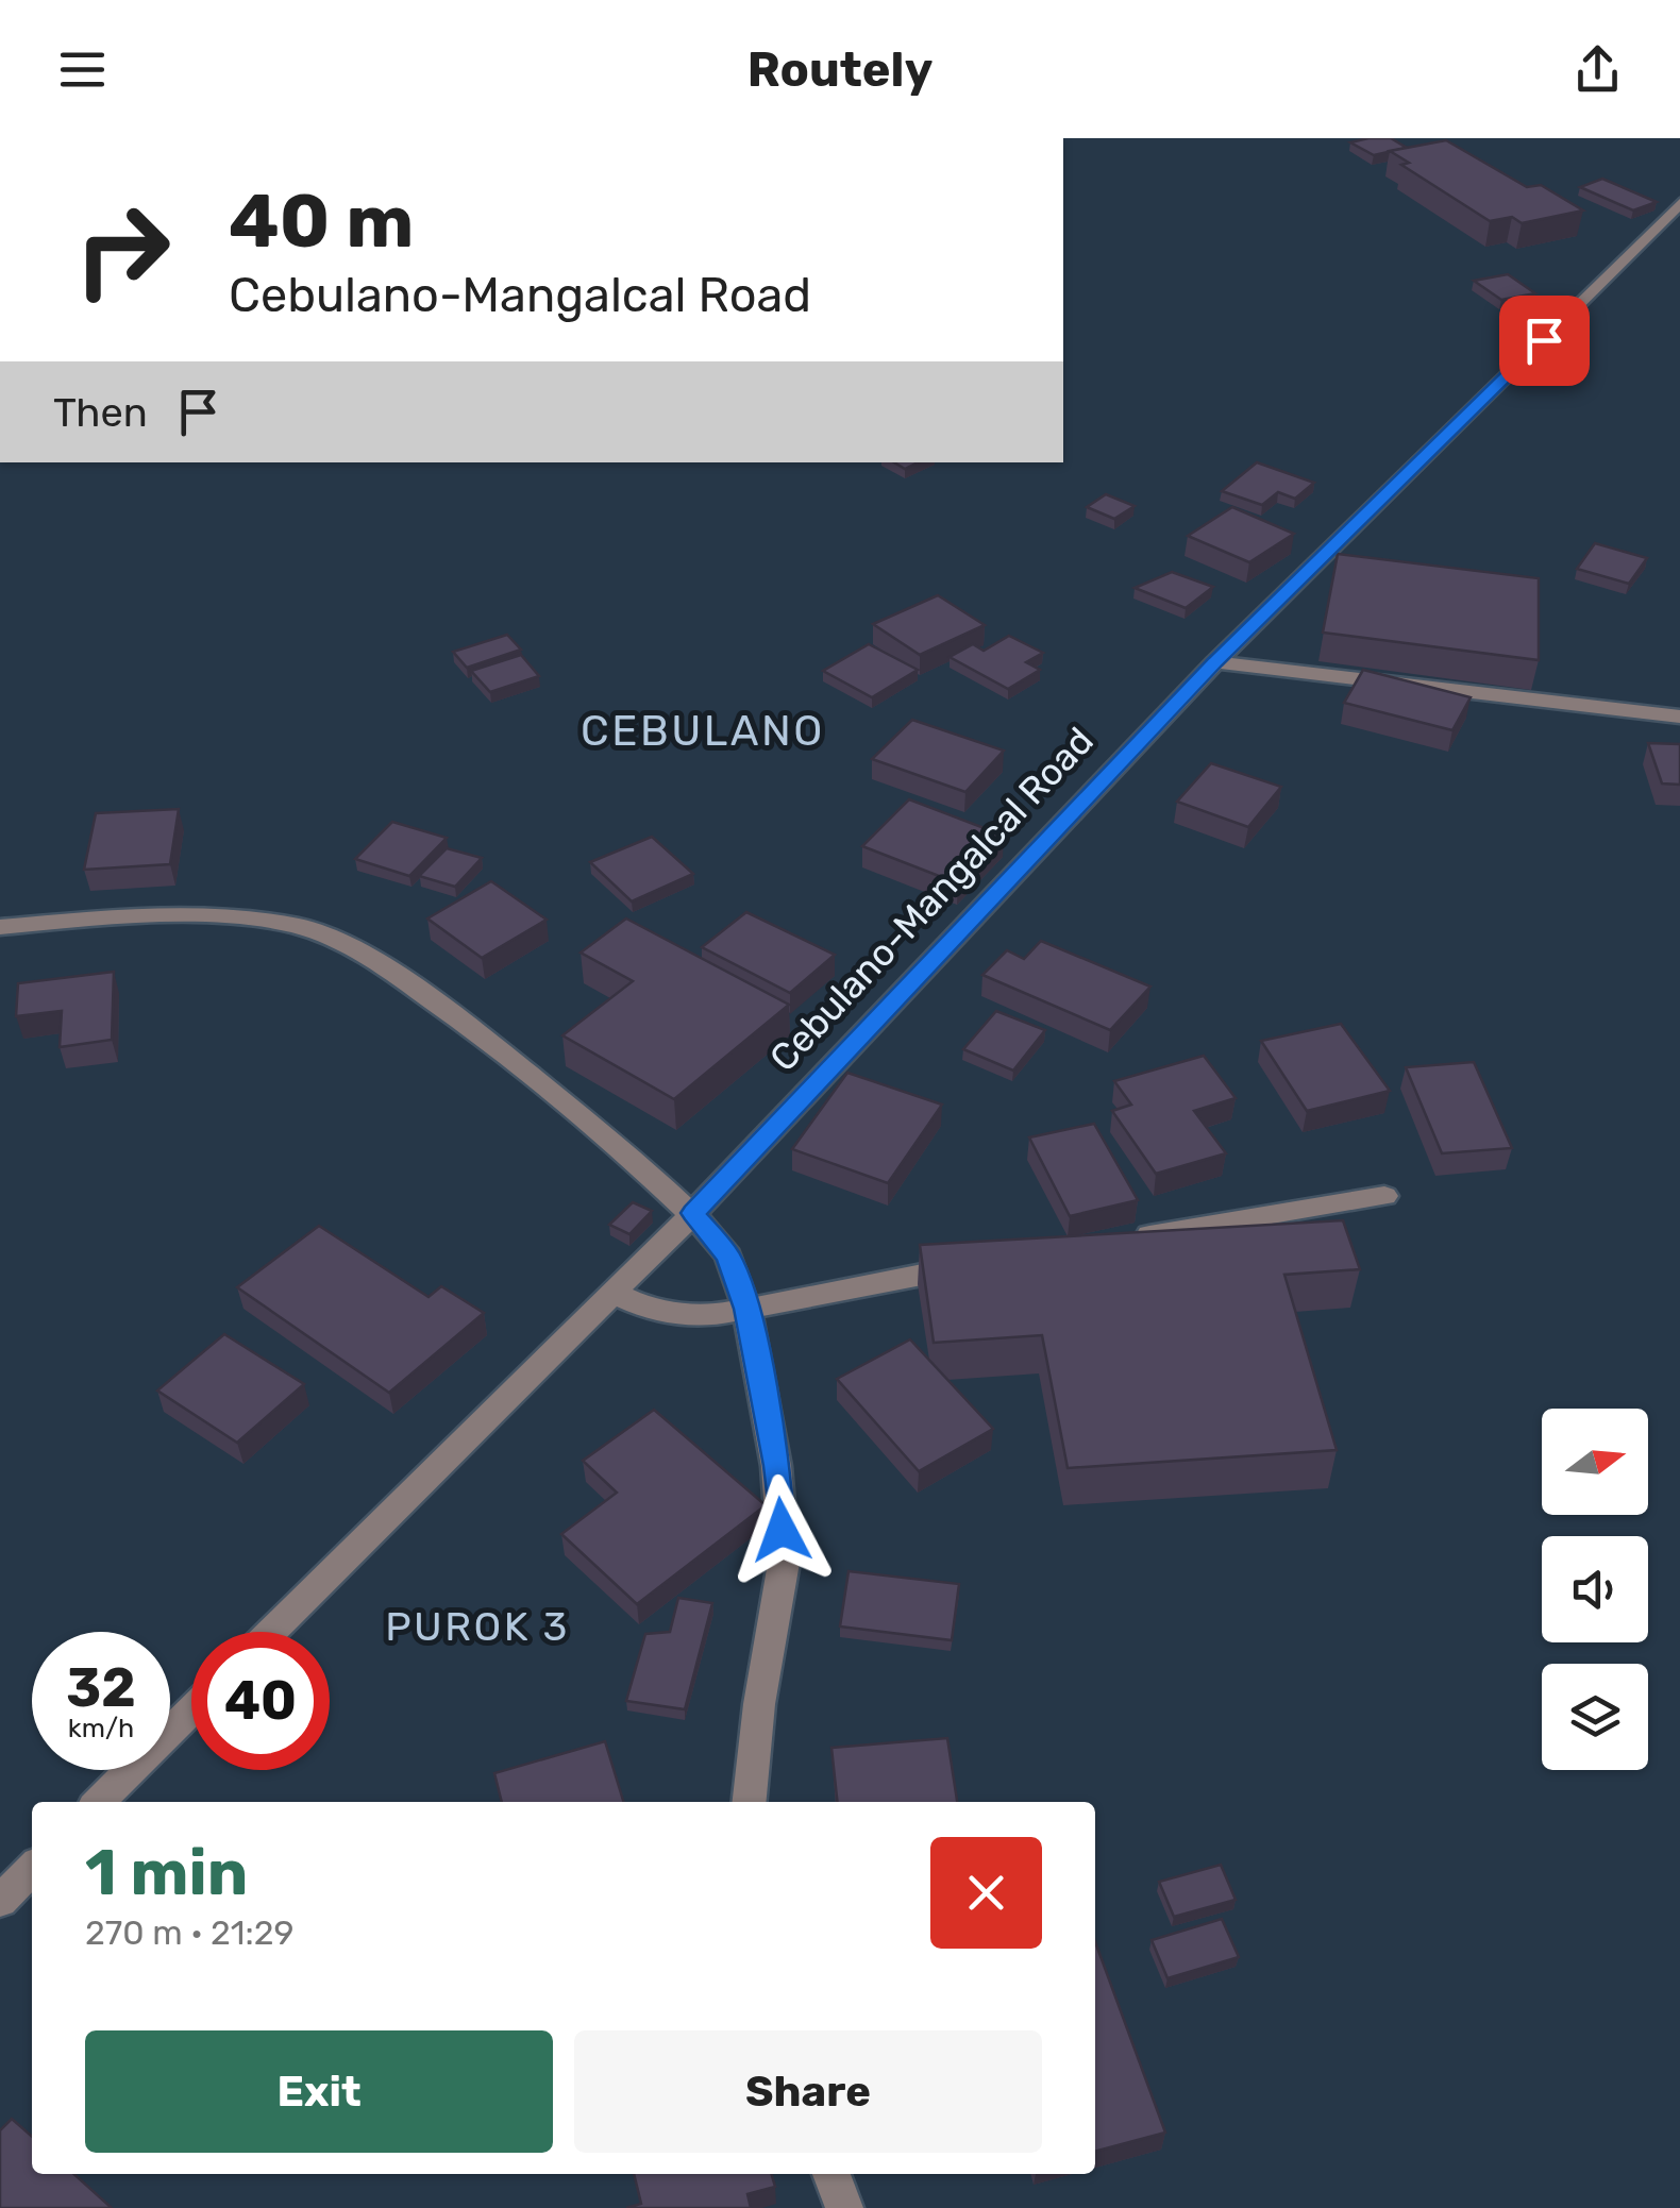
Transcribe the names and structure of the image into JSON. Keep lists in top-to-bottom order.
{
  "streets": {
    "street": ["Cebulano-Mangalcal Road"]
  },
  "districts": ["CEBULANO", "PUROK 3"],
  "north": "right",
  "page": {
    "header": "Routely",
    "turn": ["40 m", "Cebulano-Mangalcal Road"],
    "then": "Then",
    "speed": "32 km/h",
    "limit": "40",
    "heading": ["1 min", "270 m · 21:29"],
    "buttons": ["Exit", "Share"]
  }
}
